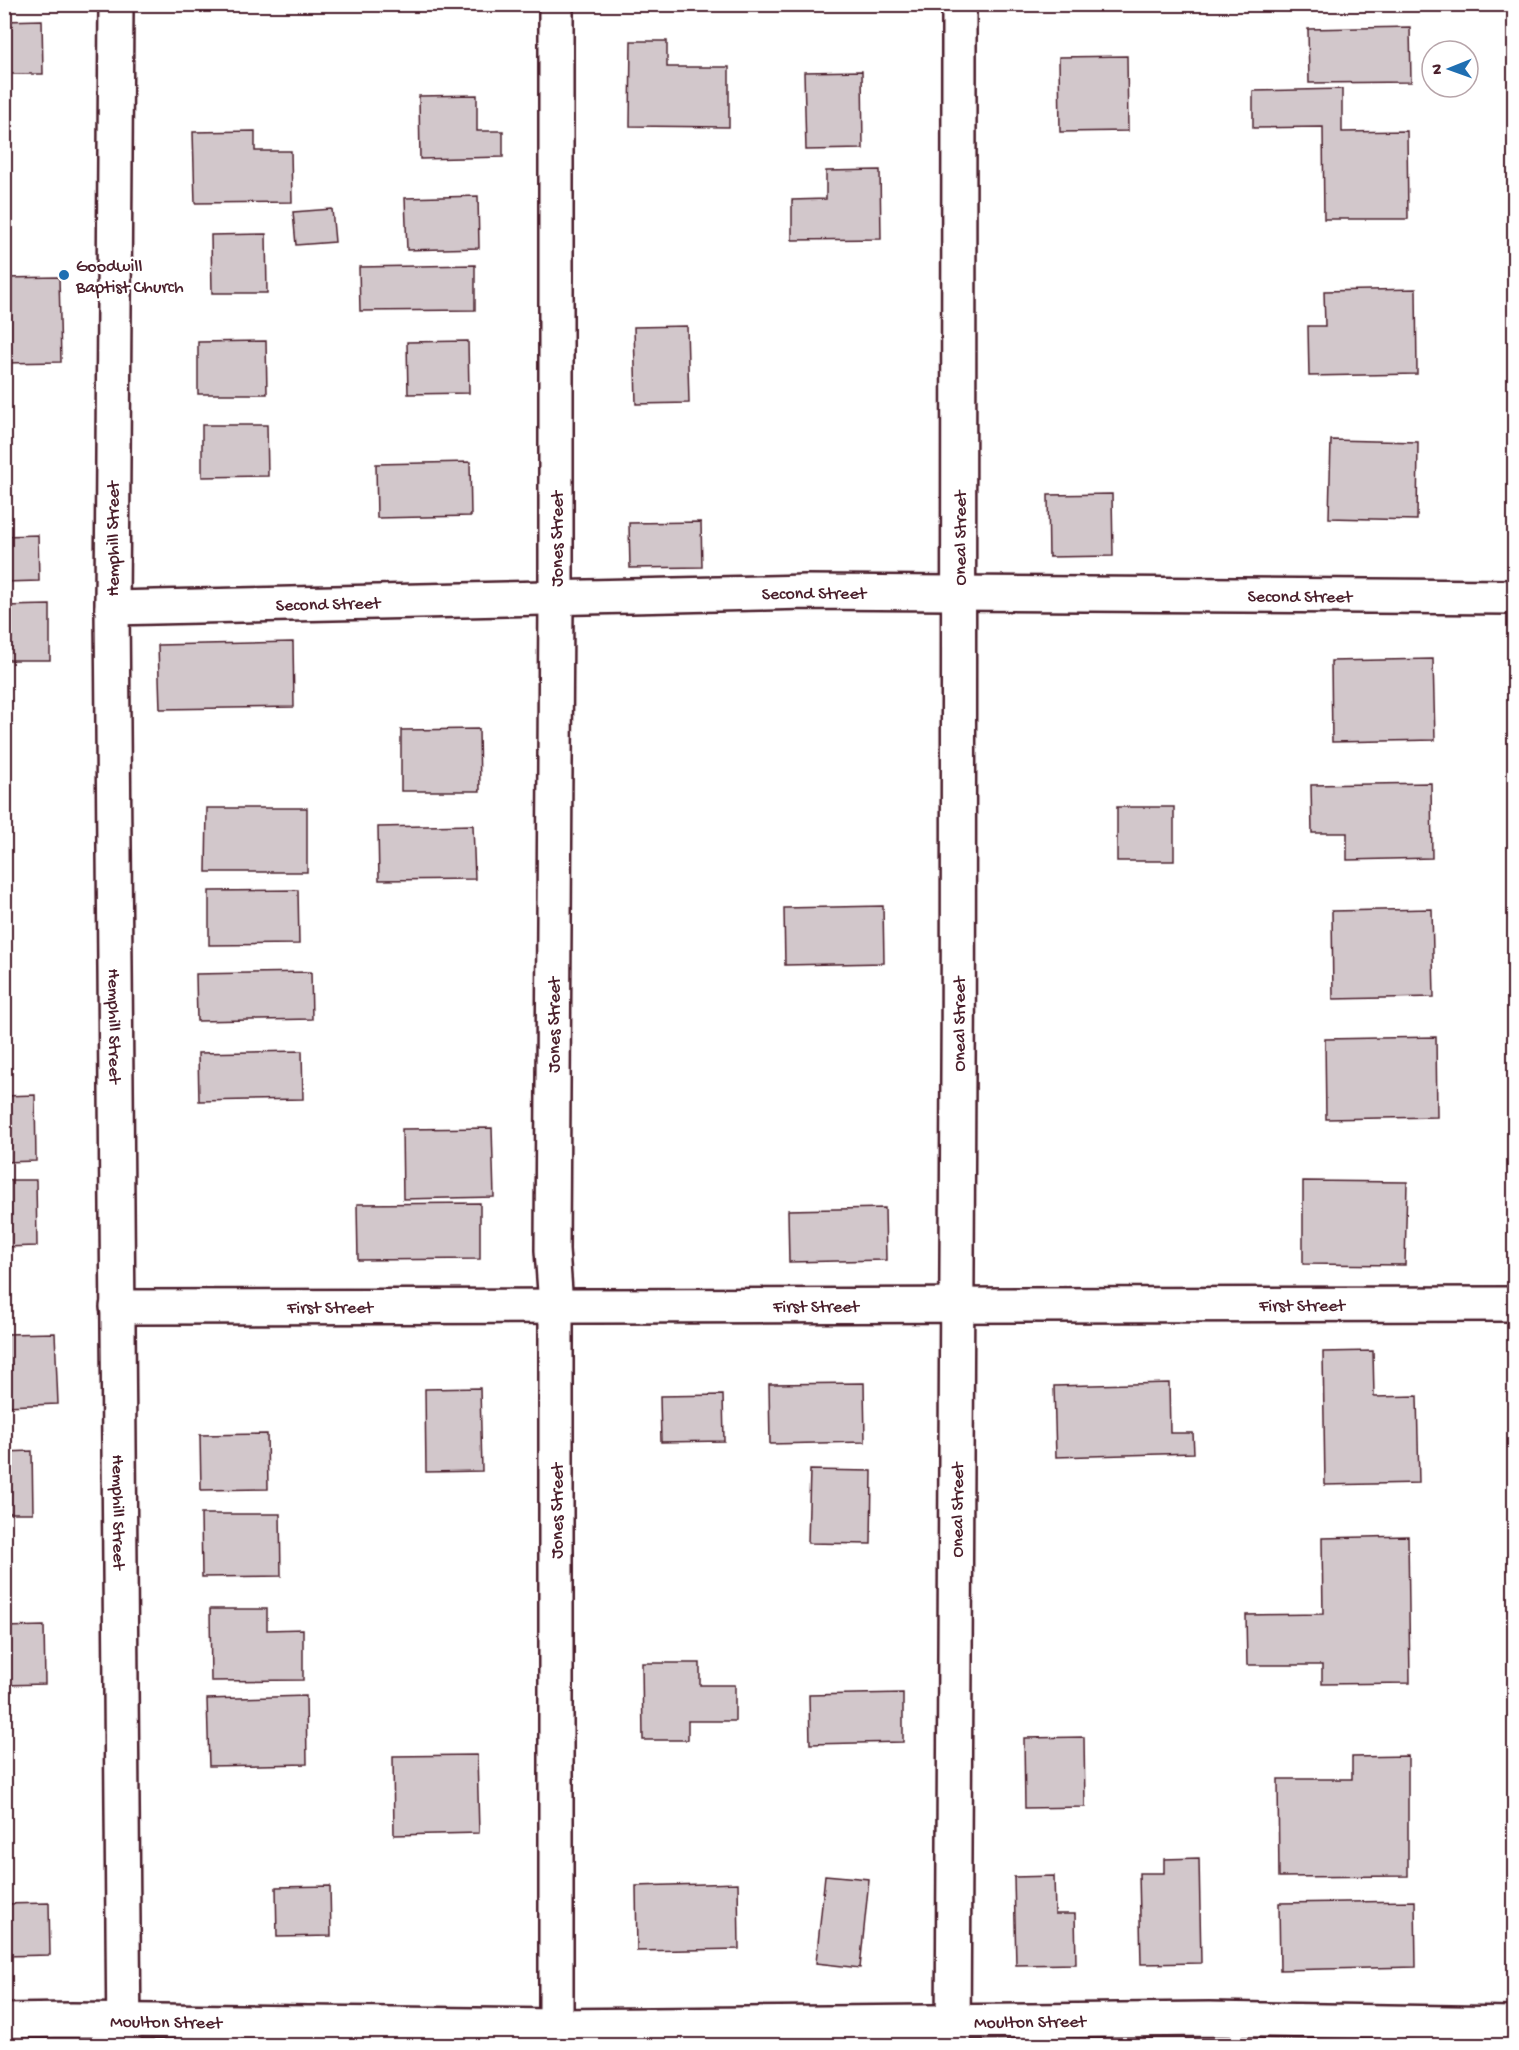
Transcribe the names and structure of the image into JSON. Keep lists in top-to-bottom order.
{
  "streets": {
    "street": [
      "Hemphill Street",
      "Jones Street",
      "Oneal Street",
      "Second Street",
      "First Street",
      "Moulton Street"
    ]
  },
  "crossings": [
    ["Hemphill Street", "Second Street"],
    ["Hemphill Street", "First Street"],
    ["Hemphill Street", "Moulton Street"],
    ["Jones Street", "Second Street"],
    ["Jones Street", "First Street"],
    ["Jones Street", "Moulton Street"],
    ["Oneal Street", "Second Street"],
    ["Oneal Street", "First Street"],
    ["Oneal Street", "Moulton Street"]
  ],
  "places": ["Goodwill Baptist Church"],
  "north": "left"
}
